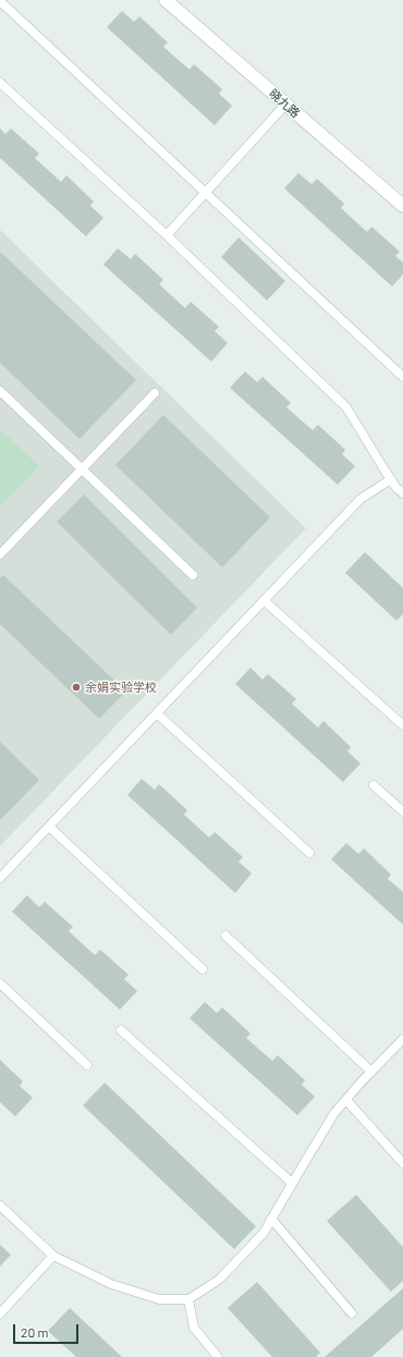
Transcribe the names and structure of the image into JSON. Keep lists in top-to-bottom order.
{
  "streets": {
    "street": ["晓九路"]
  },
  "places": ["余娟实验学校"],
  "scale_bar": "20 m"
}
